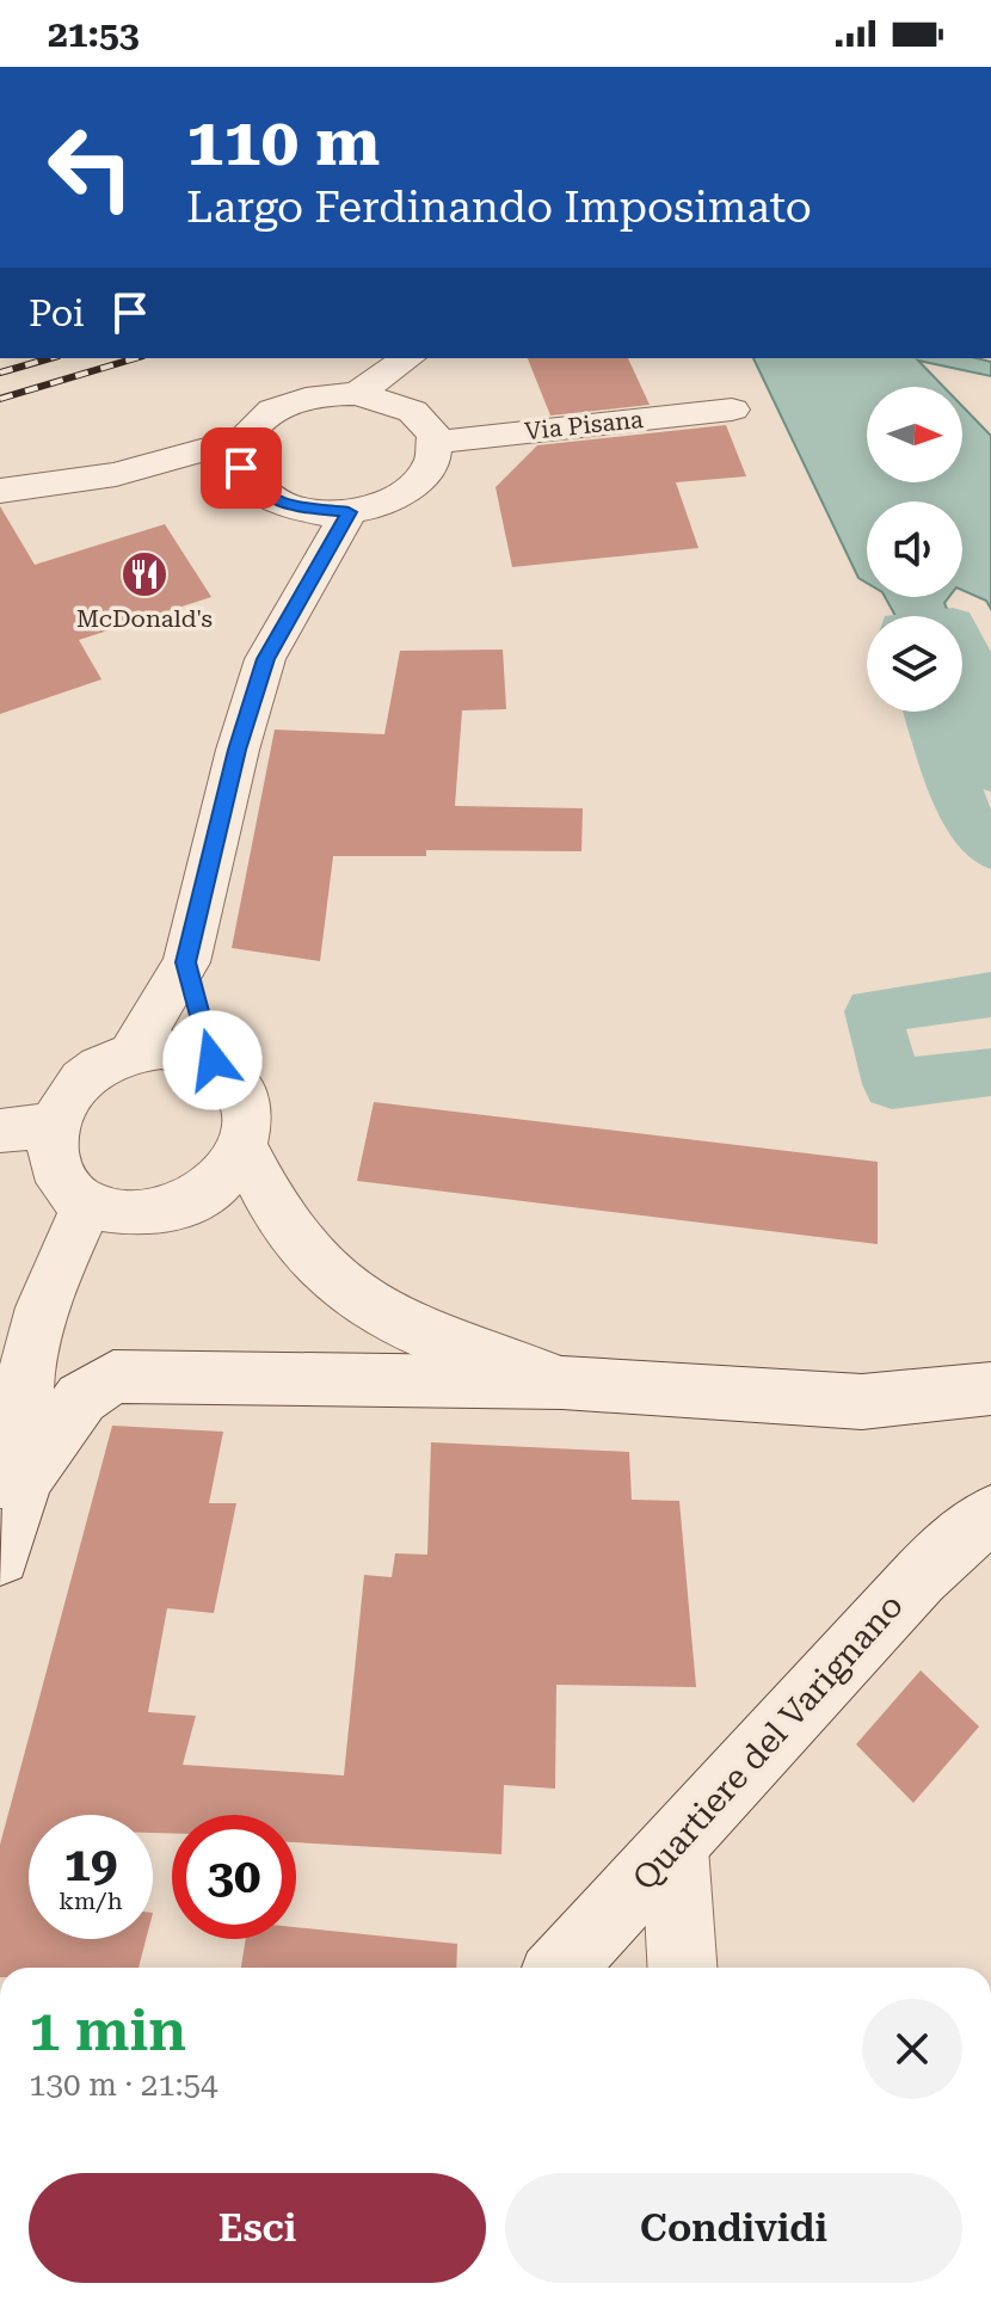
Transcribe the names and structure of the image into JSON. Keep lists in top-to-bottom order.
{
  "streets": {
    "street": ["Via Pisana", "Quartiere del Varignano"]
  },
  "places": {
    "restaurant": ["McDonald's"]
  },
  "north": "right",
  "page": {
    "status": "21:53",
    "turn": ["110 m", "Largo Ferdinando Imposimato"],
    "then": "Poi",
    "speed": "19 km/h",
    "limit": "30",
    "heading": ["1 min", "130 m · 21:54"],
    "buttons": ["Esci", "Condividi"]
  }
}
